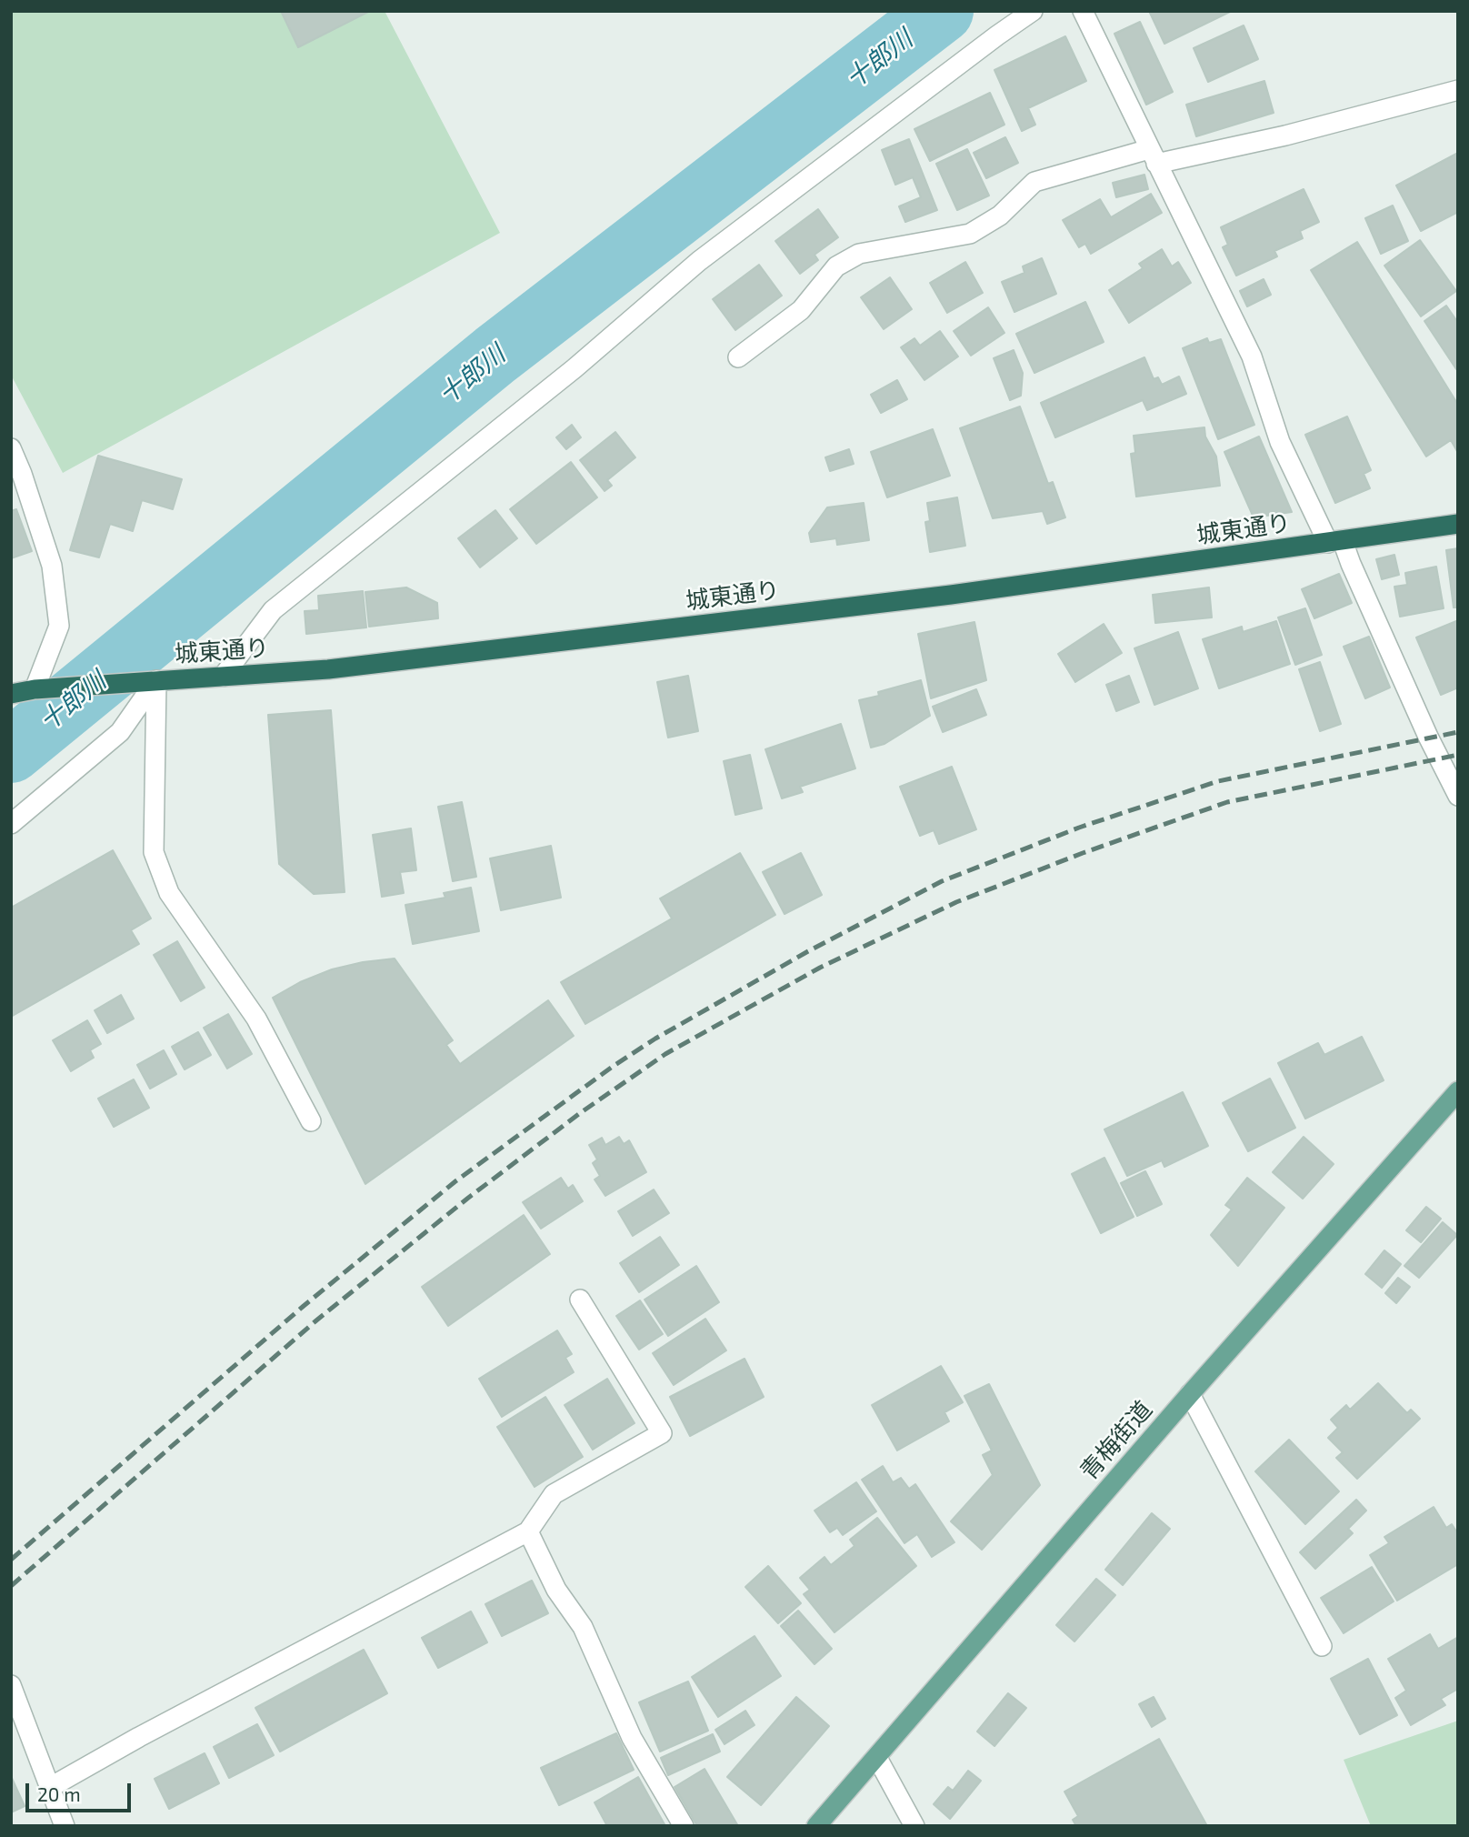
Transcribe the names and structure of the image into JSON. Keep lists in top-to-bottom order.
{
  "streets": {
    "highway": ["城東通り"],
    "main road": ["青梅街道"]
  },
  "water": ["十郎川"],
  "scale_bar": "20 m"
}
